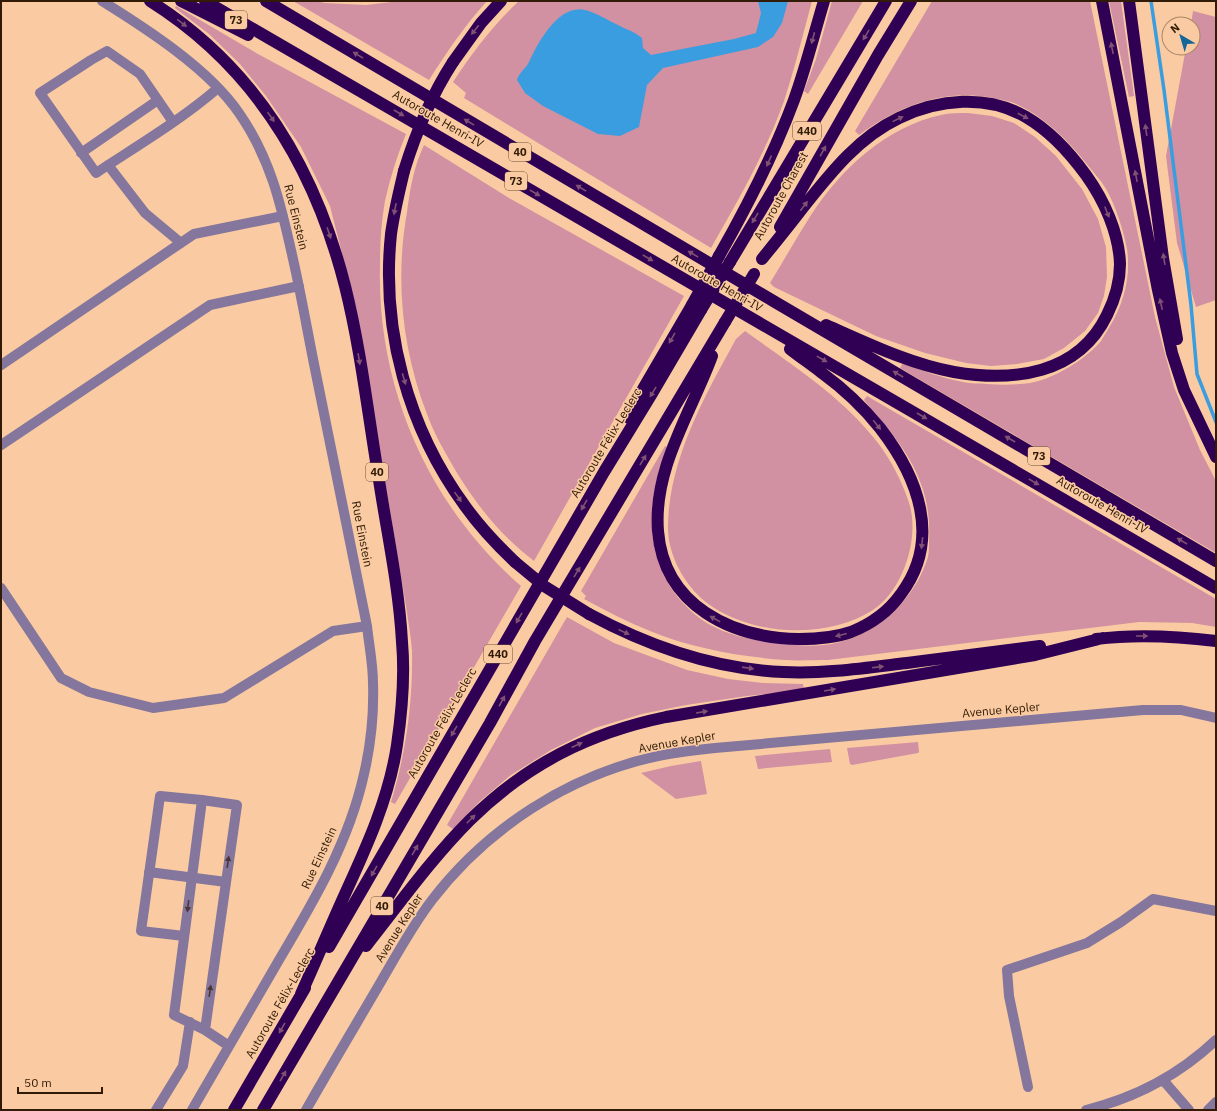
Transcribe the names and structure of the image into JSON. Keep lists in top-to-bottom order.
{
  "streets": {
    "highway": [
      "73",
      "Autoroute Henri-IV",
      "440",
      "40",
      "Autoroute Charest",
      "Autoroute Félix-Leclerc"
    ],
    "street": ["Rue Einstein", "Avenue Kepler"]
  },
  "crossings": [
    ["40", "Autoroute Charest"],
    ["40", "Autoroute Félix-Leclerc"],
    ["Autoroute Charest", "Autoroute Félix-Leclerc"]
  ],
  "scale_bar": "50 m",
  "north": "top left"
}
